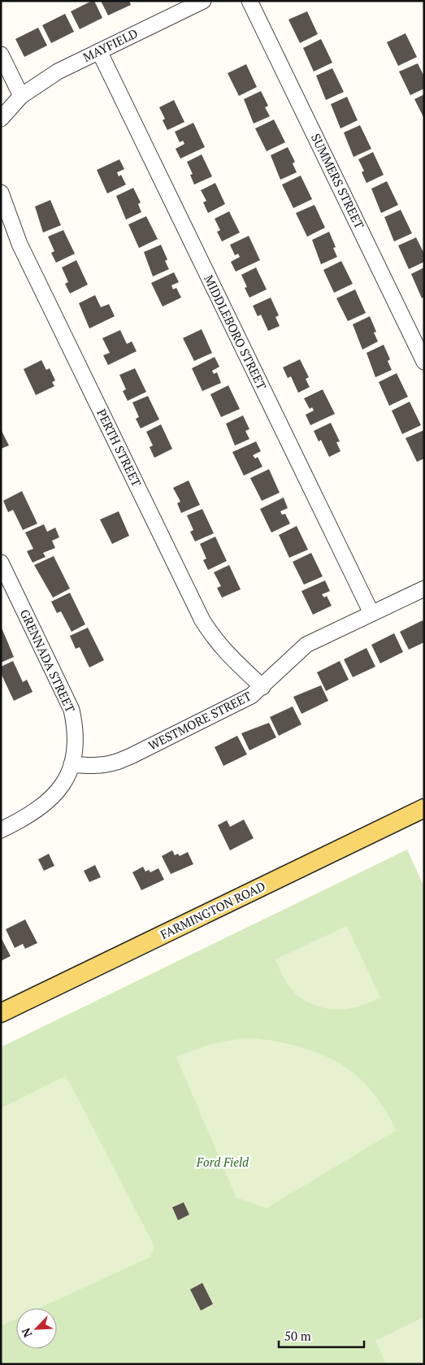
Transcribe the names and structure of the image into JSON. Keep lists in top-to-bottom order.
{
  "streets": {
    "main road": ["FARMINGTON ROAD"],
    "street": [
      "MAYFIELD",
      "SUMMERS STREET",
      "MIDDLEBORO STREET",
      "PERTH STREET",
      "GRENNADA STREET",
      "WESTMORE STREET"
    ]
  },
  "crossings": [
    ["MAYFIELD", "MIDDLEBORO STREET"],
    ["MIDDLEBORO STREET", "WESTMORE STREET"],
    ["PERTH STREET", "WESTMORE STREET"],
    ["GRENNADA STREET", "WESTMORE STREET"]
  ],
  "parks": ["Ford Field"],
  "scale_bar": "50 m",
  "north": "bottom left"
}
